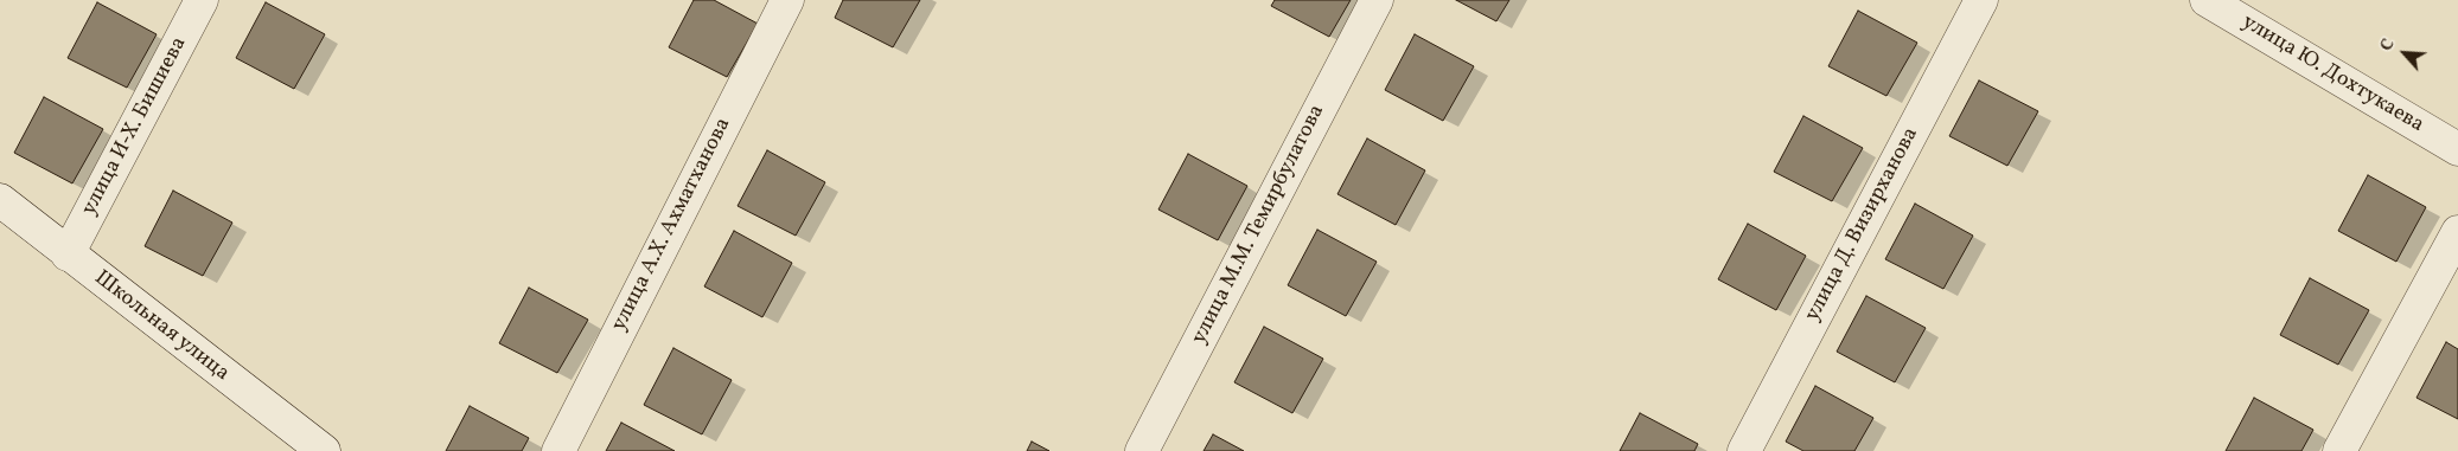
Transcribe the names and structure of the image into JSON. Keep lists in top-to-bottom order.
{
  "streets": {
    "street": [
      "улица Ю. Дохтукаева",
      "улица И-Х. Бишиева",
      "улица А.Х. Ахматханова",
      "улица М.М. Темирбулатова",
      "улица Д. Визирханова",
      "Школьная улица"
    ]
  },
  "crossings": [
    ["улица И-Х. Бишиева", "Школьная улица"]
  ],
  "north": "top left"
}
